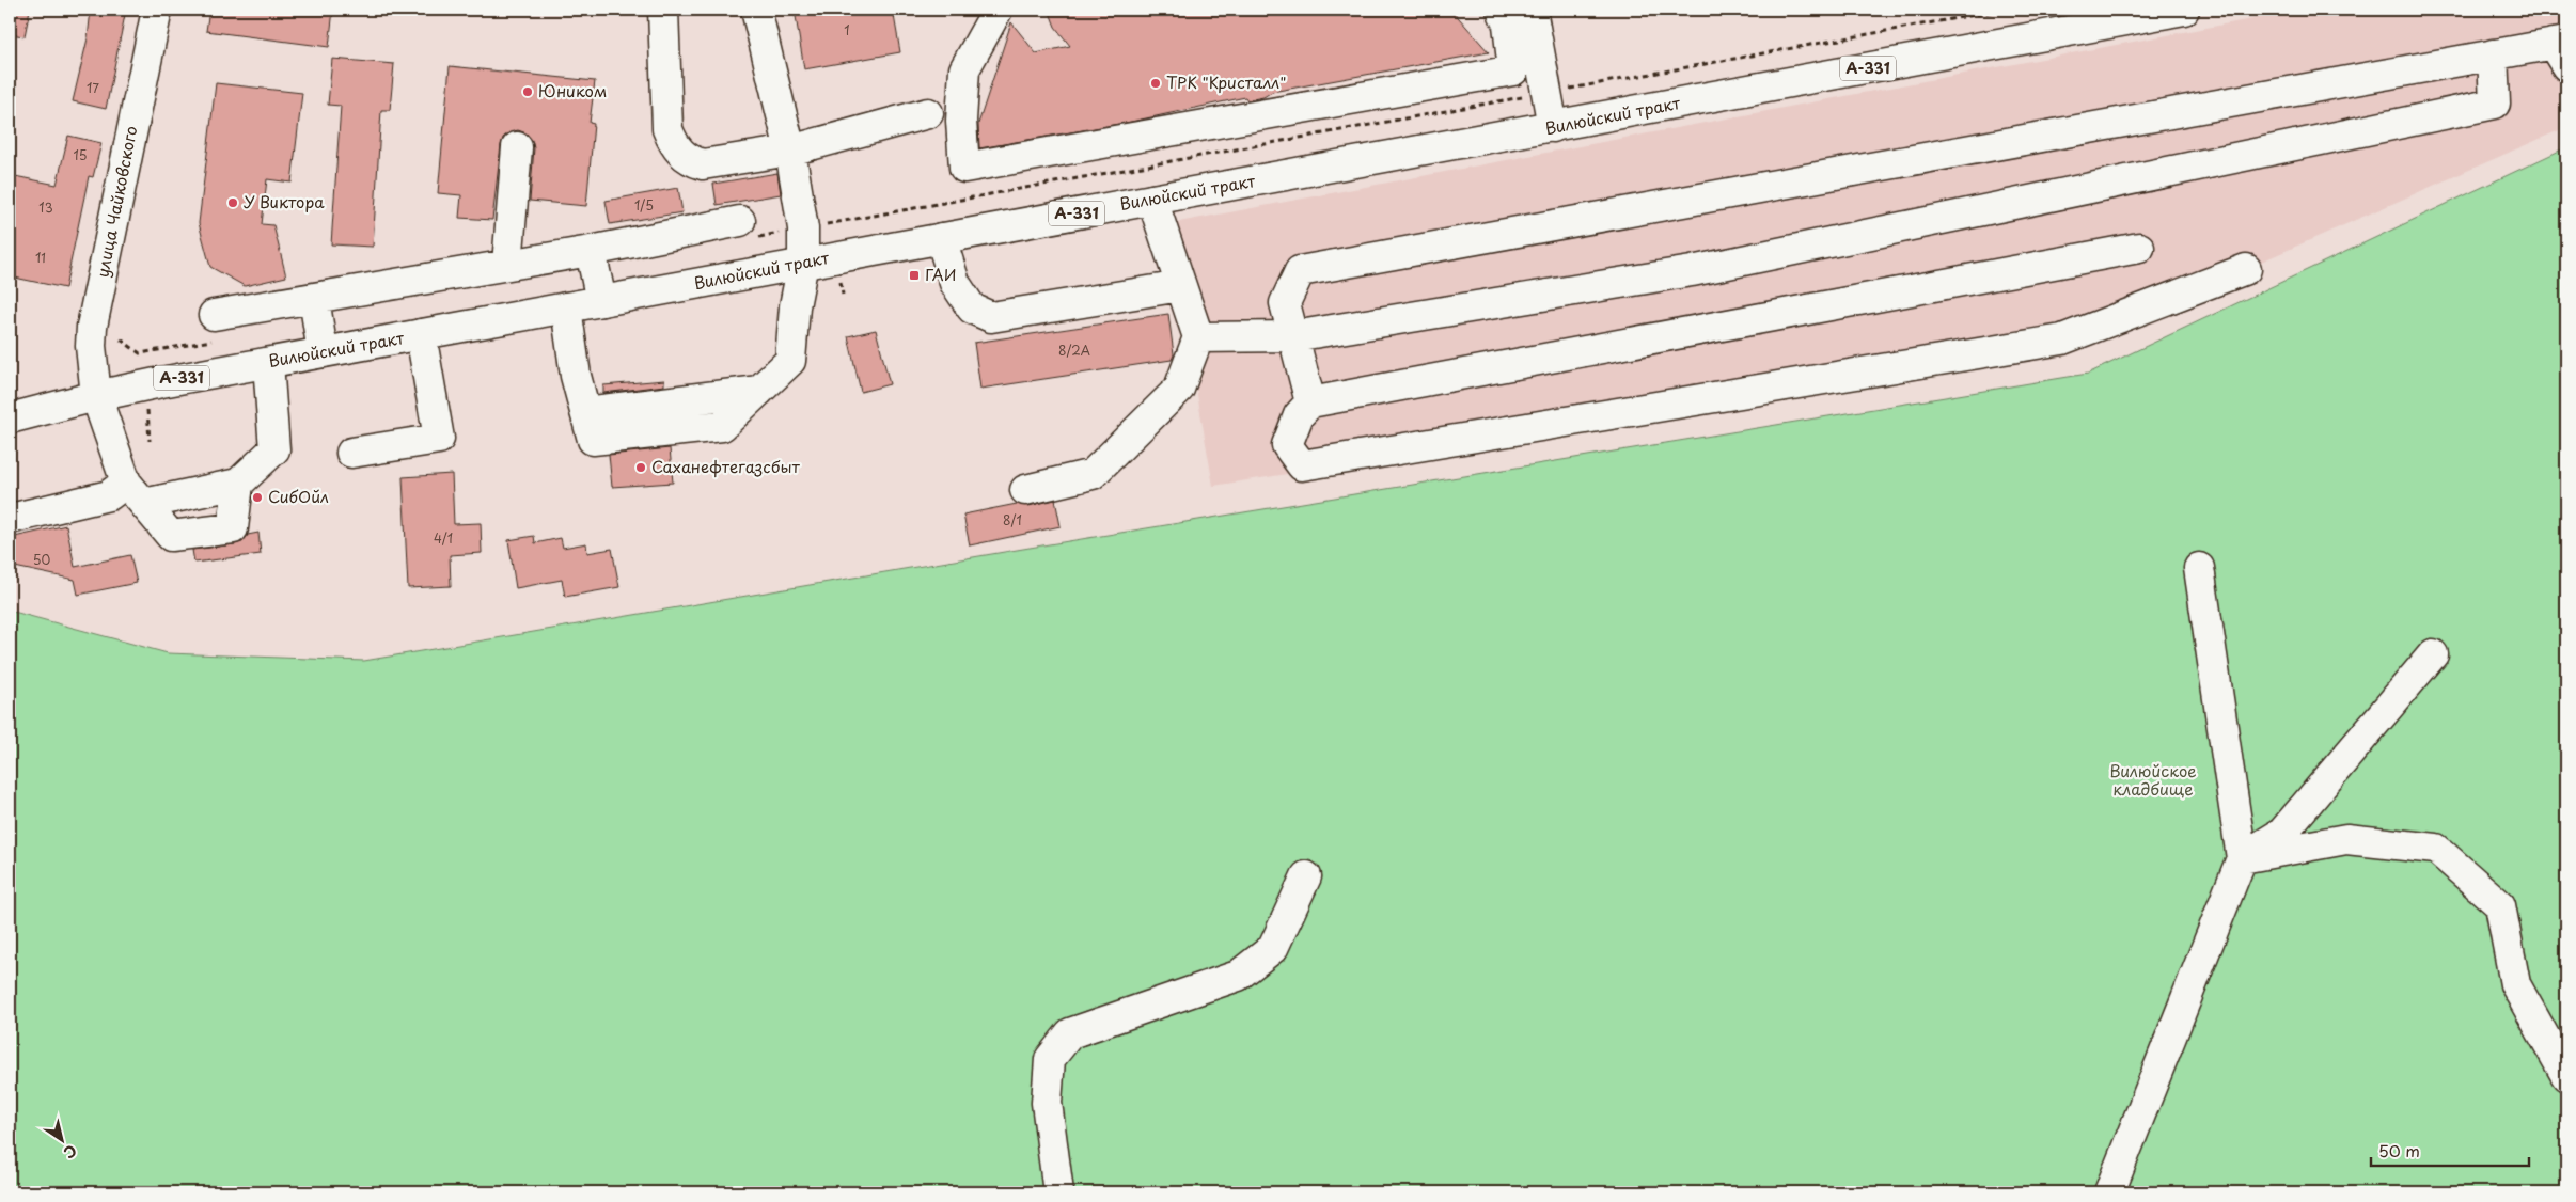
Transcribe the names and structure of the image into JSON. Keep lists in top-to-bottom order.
{
  "streets": {
    "main road": ["А-331", "Вилюйский тракт", "улица Чайковского"]
  },
  "crossings": [
    ["А-331", "Вилюйский тракт"],
    ["А-331", "улица Чайковского"],
    ["Вилюйский тракт", "улица Чайковского"]
  ],
  "parks": ["Вилюйское кладбище"],
  "places": {
    "other": [
      "ТРК \"Кристалл\"",
      "Юником",
      "У Виктора",
      "Саханефтегазсбыт",
      "СибОйл"
    ],
    "transit": ["ГАИ"]
  },
  "house_numbers": [
    "1",
    "17",
    "15",
    "1/5",
    "13",
    "11",
    "8/2А",
    "8/1",
    "4/1",
    "50"
  ],
  "scale_bar": "50 m",
  "north": "bottom right"
}
